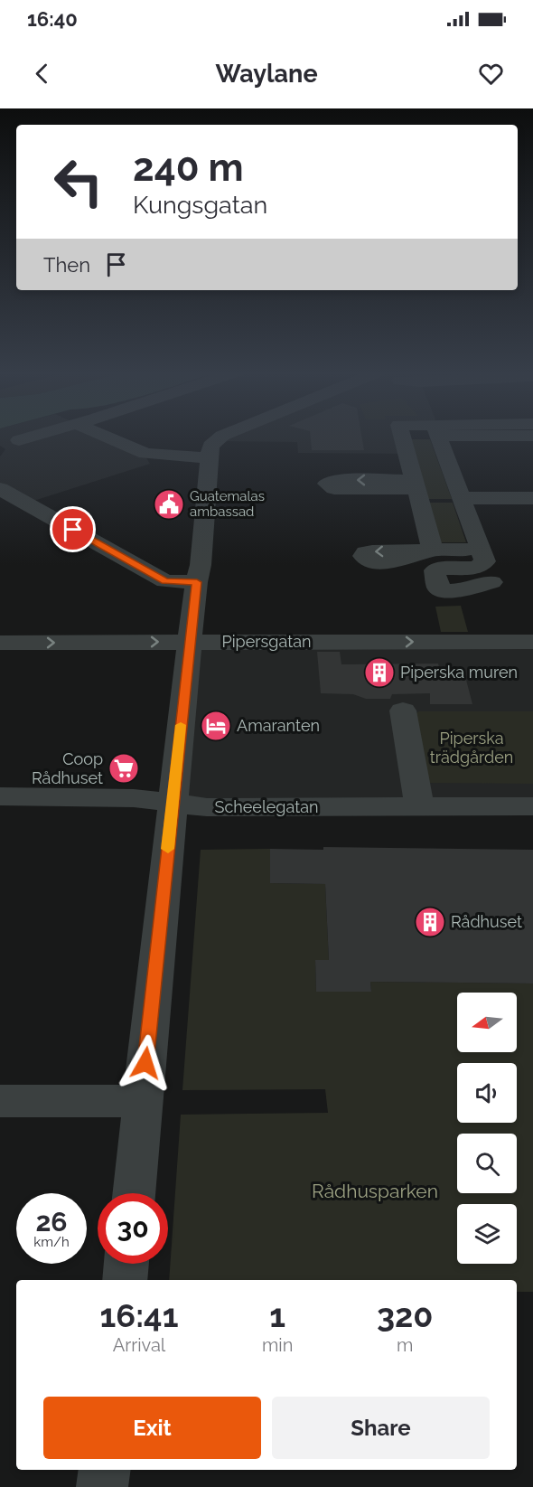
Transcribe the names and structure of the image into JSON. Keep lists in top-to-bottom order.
{
  "streets": {
    "street": ["Pipersgatan", "Scheelegatan"]
  },
  "parks": ["Piperska trädgården", "Rådhusparken"],
  "places": {
    "public building": ["Guatemalas ambassad"],
    "building": ["Piperska muren", "Rådhuset"],
    "hotel": ["Amaranten"],
    "supermarket": ["Coop Rådhuset"]
  },
  "north": "left",
  "page": {
    "status": "16:40",
    "header": "Waylane",
    "turn": ["240 m", "Kungsgatan"],
    "then": "Then",
    "speed": "26 km/h",
    "limit": "30",
    "eta": [
      "16:41",
      "Arrival",
      "1",
      "min",
      "320",
      "m"
    ],
    "buttons": ["Exit", "Share"]
  }
}
